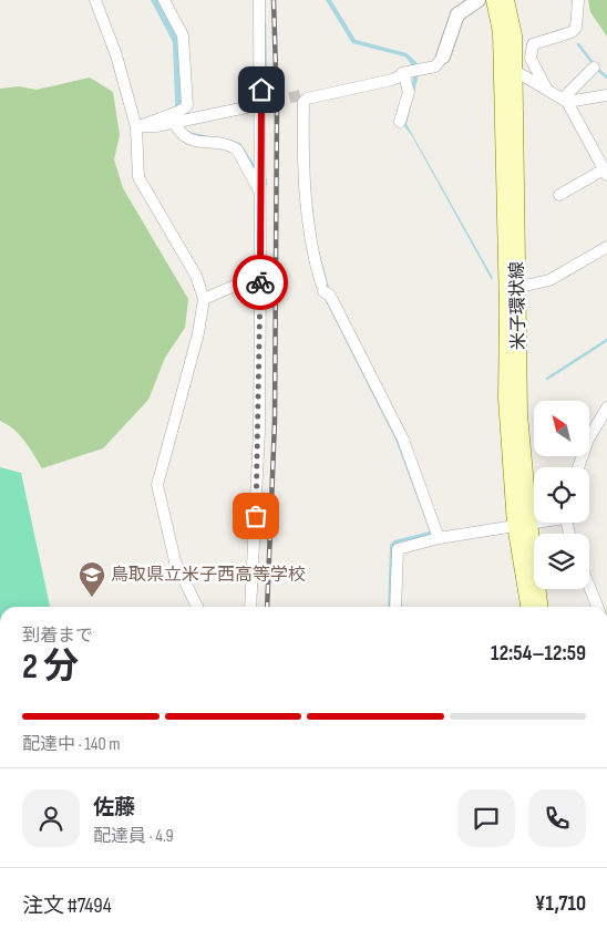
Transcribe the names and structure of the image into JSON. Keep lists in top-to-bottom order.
{
  "streets": {
    "main road": ["米子環状線"]
  },
  "places": {
    "school or university": ["鳥取県立米子西高等学校"]
  },
  "north": "top left",
  "page": {
    "heading": ["2 分", "到着まで", "12:54–12:59"],
    "panel": [
      "佐藤",
      "配達員 · 4.9",
      "注文 #7494",
      "¥1,710"
    ],
    "bar": "配達中 · 140 m"
  }
}
